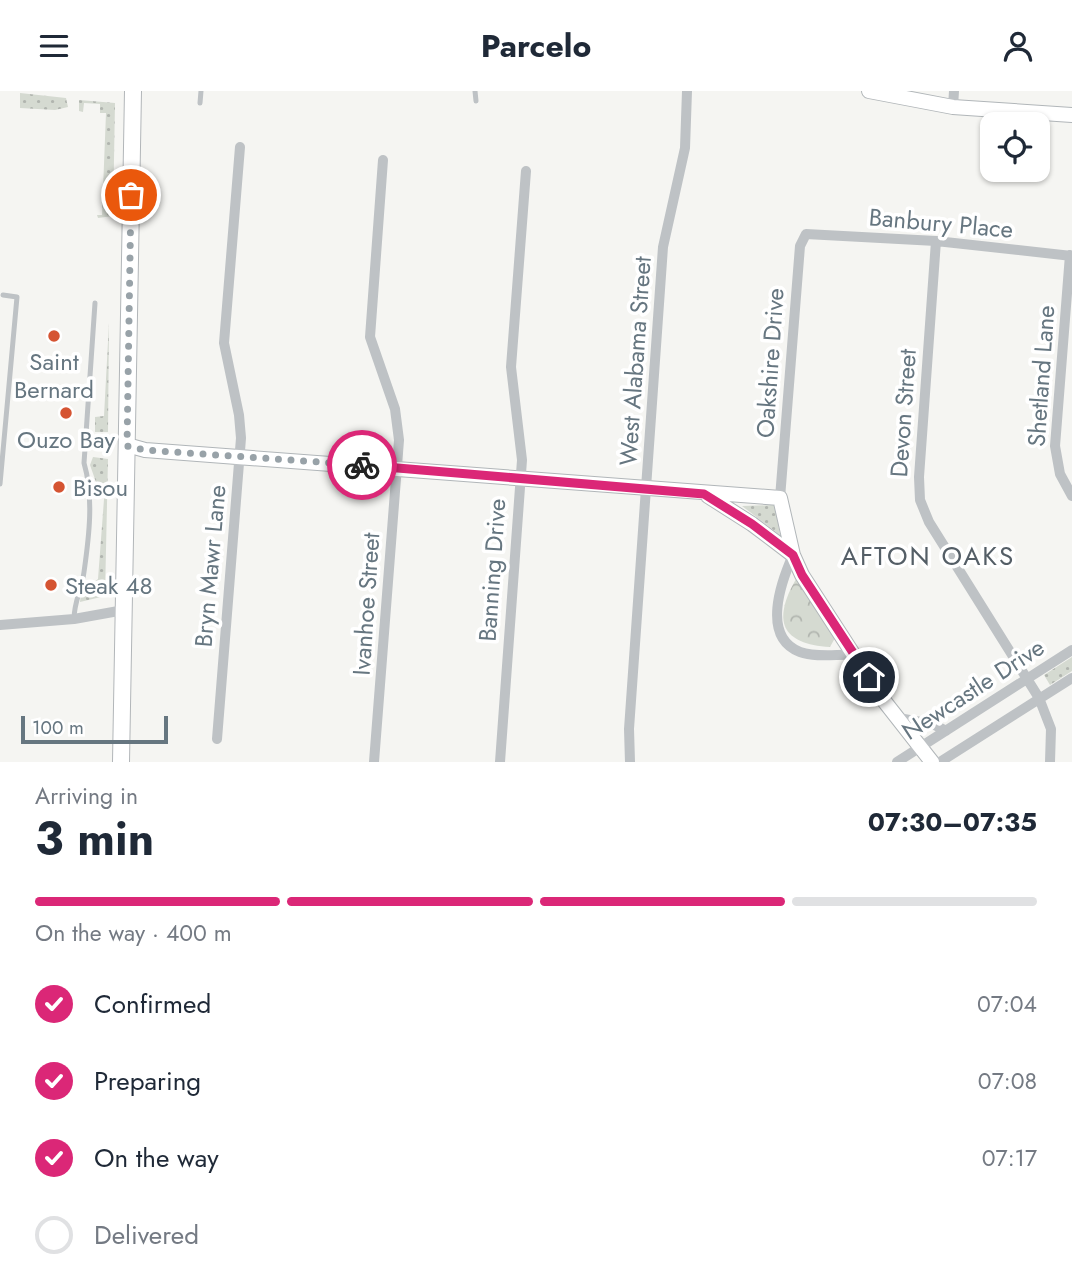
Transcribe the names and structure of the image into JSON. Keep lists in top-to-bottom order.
{
  "streets": {
    "street": [
      "Banbury Place",
      "West Alabama Street",
      "Oakshire Drive",
      "Shetland Lane",
      "Devon Street",
      "Bryn Mawr Lane",
      "Banning Drive",
      "Ivanhoe Street",
      "Newcastle Drive"
    ]
  },
  "crossings": [
    ["Banbury Place", "Oakshire Drive"],
    ["Banbury Place", "Shetland Lane"],
    ["Banbury Place", "Devon Street"],
    ["Devon Street", "Newcastle Drive"]
  ],
  "districts": ["AFTON OAKS"],
  "places": [
    "Saint Bernard",
    "Ouzo Bay",
    "Bisou",
    "Steak 48"
  ],
  "scale_bar": "100 m",
  "page": {
    "header": "Parcelo",
    "scale": "100 m",
    "heading": ["3 min", "Arriving in", "07:30–07:35"],
    "bar": "On the way · 400 m",
    "list": [
      ["Confirmed", "07:04"],
      ["Preparing", "07:08"],
      ["On the way", "07:17"],
      "Delivered"
    ]
  }
}
